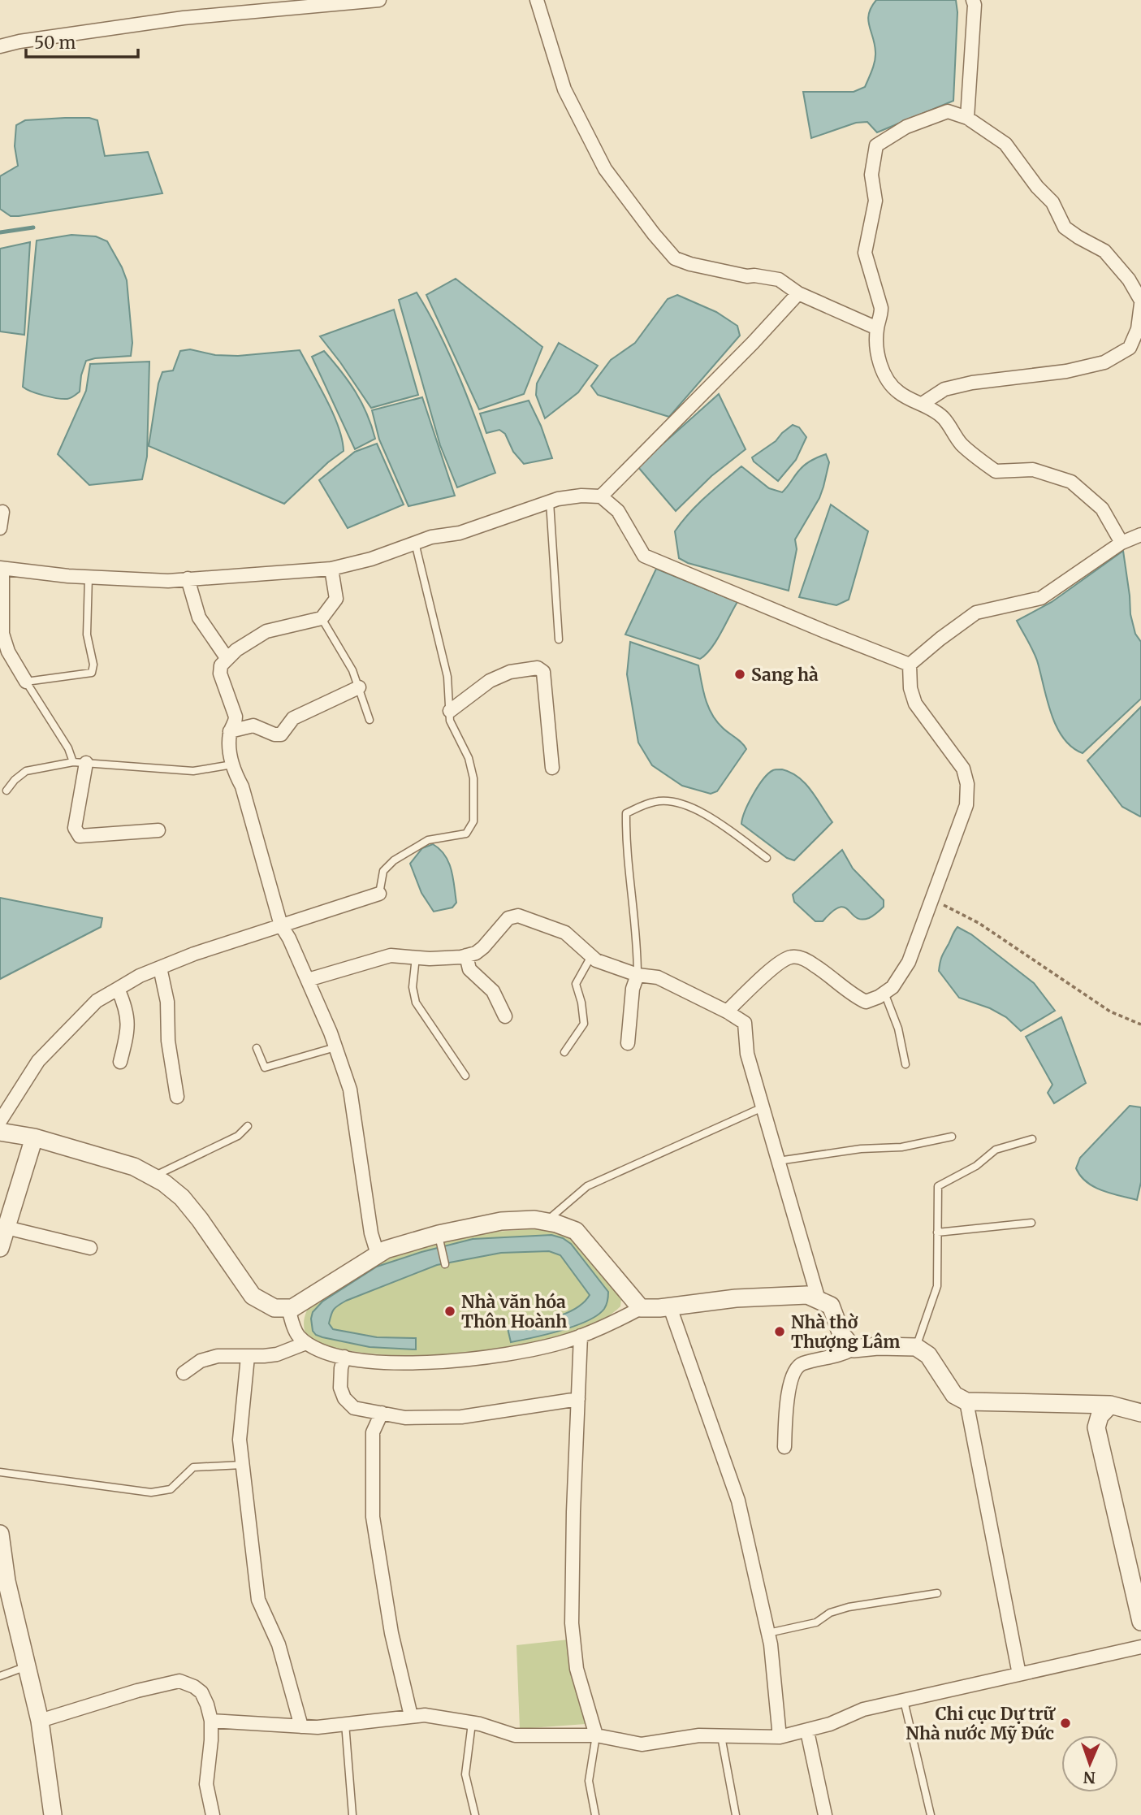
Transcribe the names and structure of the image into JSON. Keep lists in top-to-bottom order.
{
  "places": [
    "Sang hà",
    "Nhà văn hóa Thôn Hoành",
    "Nhà thờ Thượng Lâm",
    "Chi cục Dự trữ Nhà nước Mỹ Đức"
  ],
  "scale_bar": "50 m",
  "north": "bottom"
}
